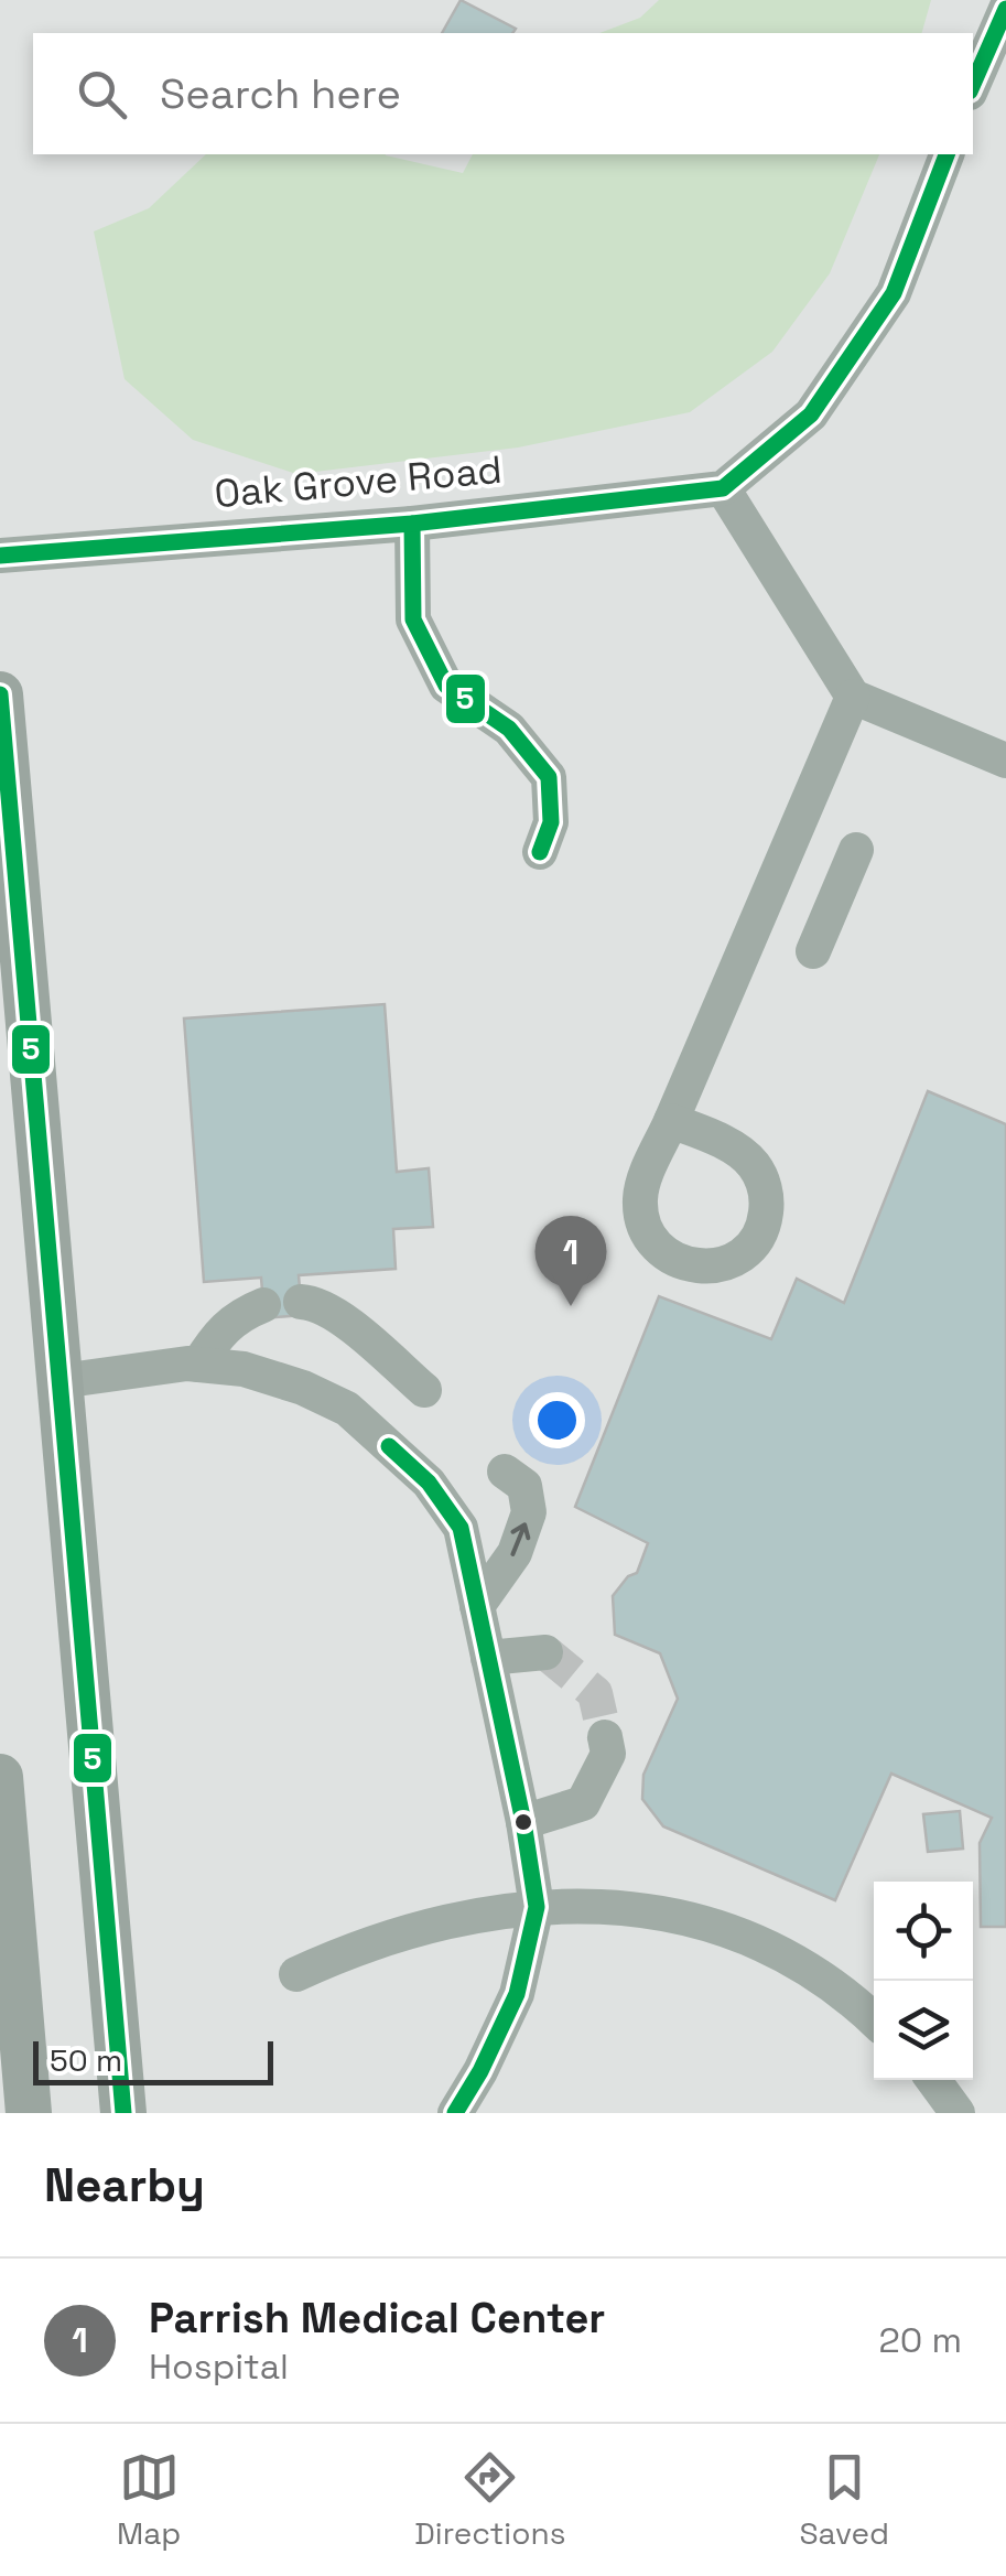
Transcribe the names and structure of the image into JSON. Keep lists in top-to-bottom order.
{
  "streets": {
    "street": ["Oak Grove Road"]
  },
  "lines": ["transit line 5"],
  "scale_bar": "50 m",
  "page": {
    "search": "Search here",
    "pins": "1",
    "scale": "50 m",
    "heading": "Nearby",
    "list": [
      {
        "mark": "1",
        "name": "Parrish Medical Center",
        "note": "Hospital",
        "value": "20 m"
      }
    ],
    "nav": ["Map", "Directions", "Saved"]
  }
}
